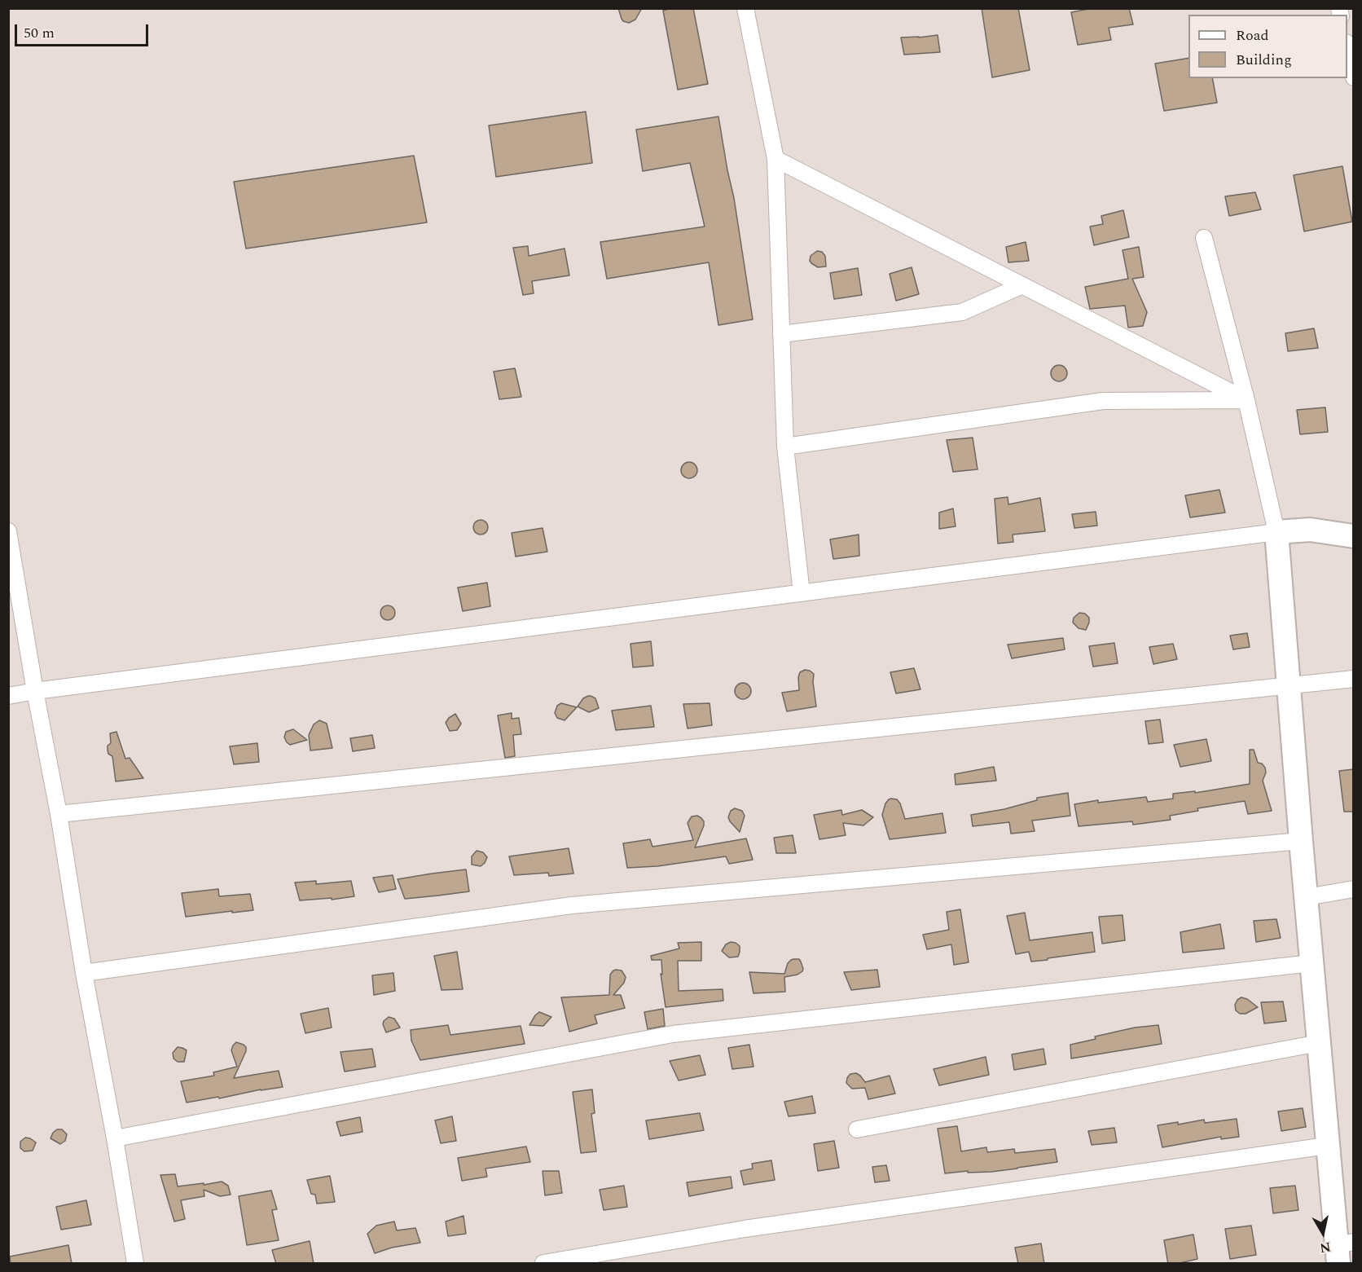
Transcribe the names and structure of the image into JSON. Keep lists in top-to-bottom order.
{
  "legend": ["Road", "Building"],
  "scale_bar": "50 m",
  "north": "bottom"
}
